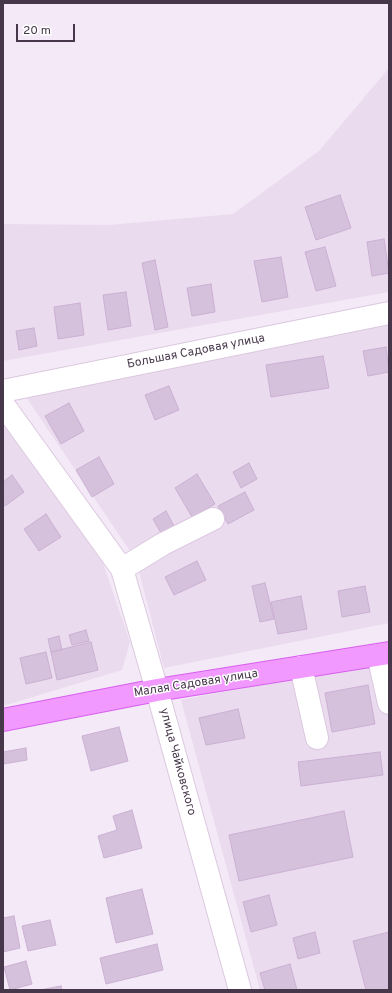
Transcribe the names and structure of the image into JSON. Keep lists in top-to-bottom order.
{
  "streets": {
    "main road": ["Малая Садовая улица"],
    "street": ["Большая Садовая улица", "улица Чайковского"]
  },
  "crossings": [
    ["Малая Садовая улица", "улица Чайковского"]
  ],
  "scale_bar": "20 m"
}
